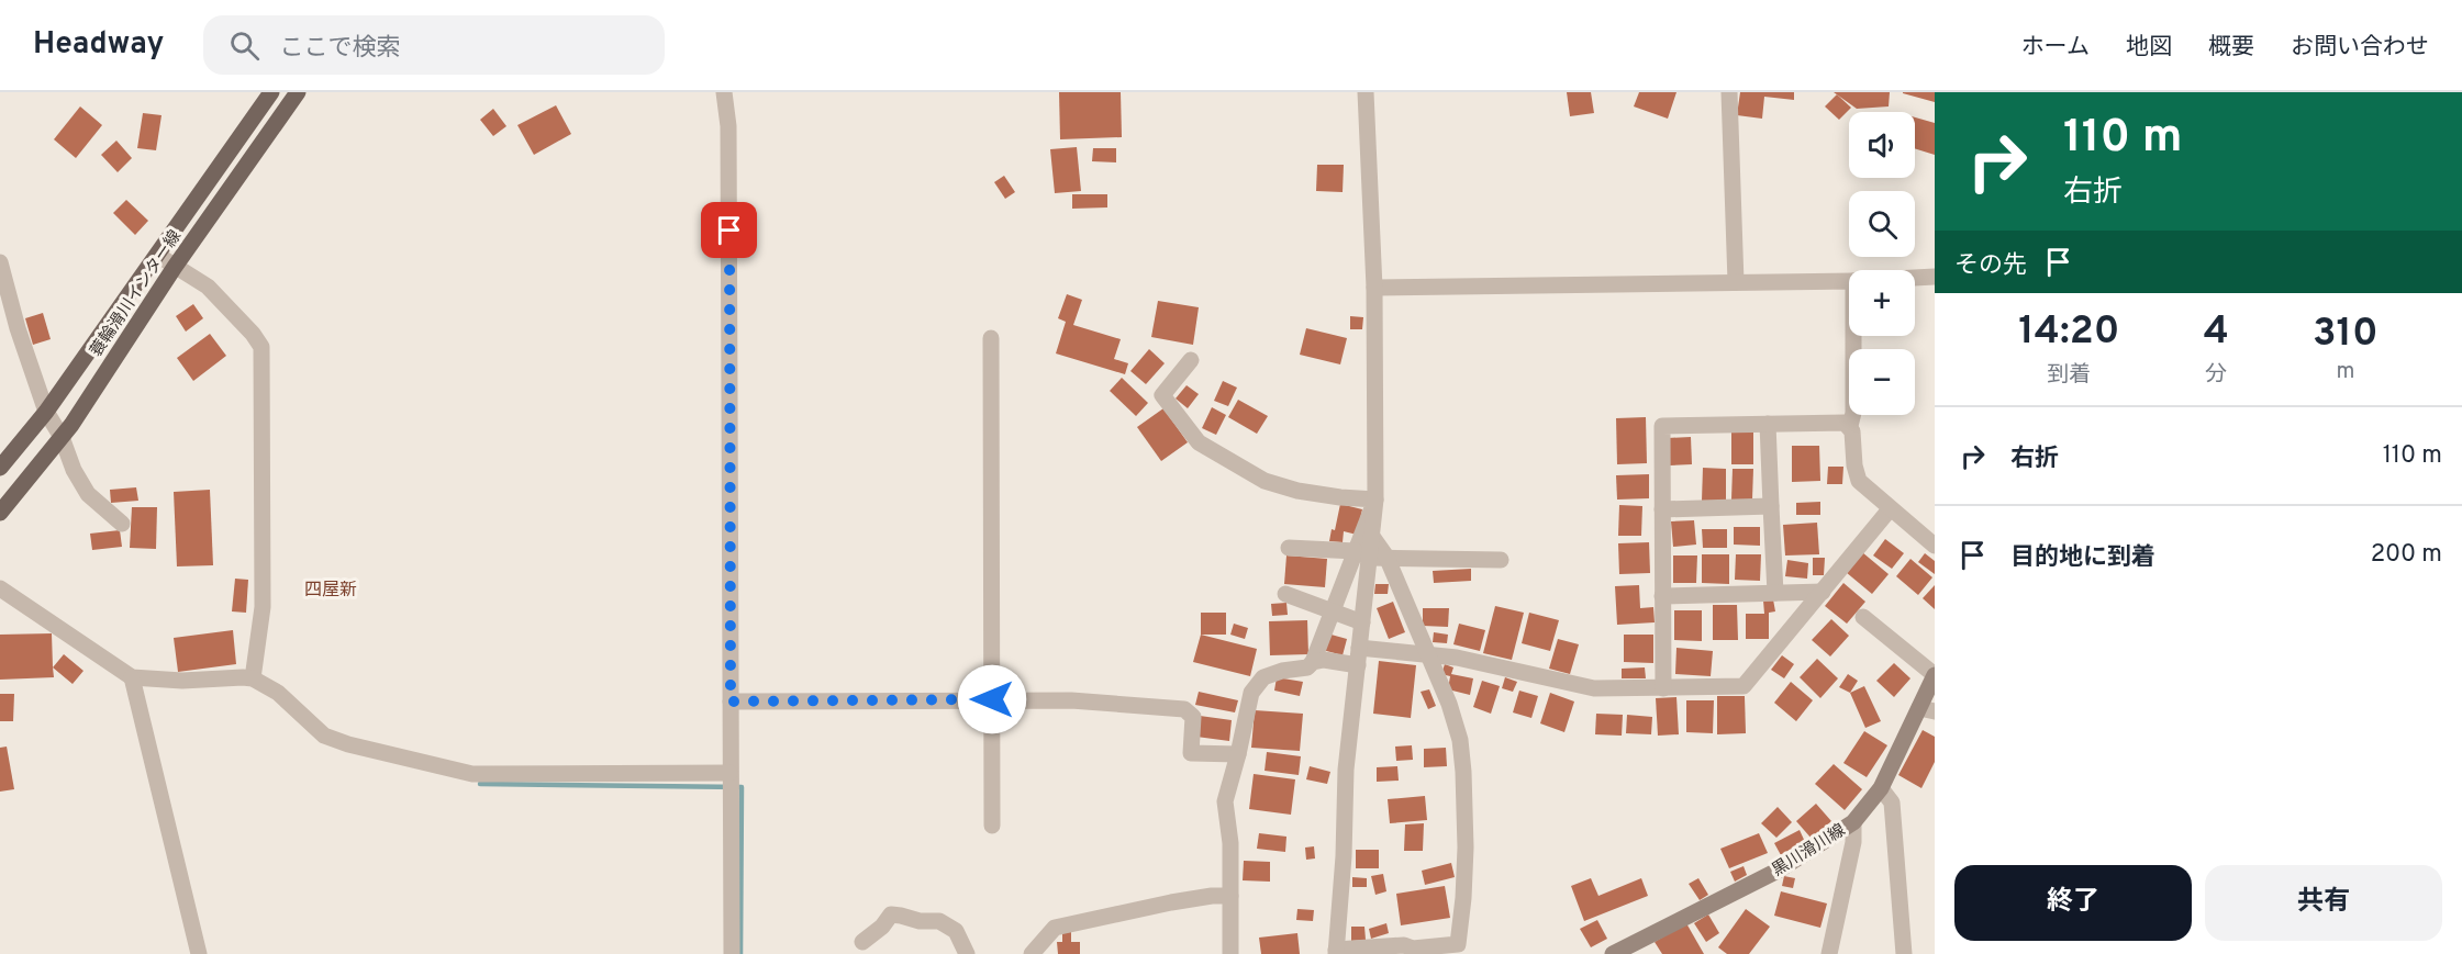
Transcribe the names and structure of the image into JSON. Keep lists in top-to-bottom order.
{
  "streets": {
    "main road": ["蓑輪滑川インター線", "黒川滑川線"]
  },
  "districts": ["四屋新"],
  "page": {
    "header": "Headway",
    "search": "ここで検索",
    "nav": [
      "ホーム",
      "地図",
      "概要",
      "お問い合わせ"
    ],
    "turn": ["110 m", "右折"],
    "map_buttons": ["+", "−"],
    "then": "その先",
    "eta": [
      "14:20",
      "到着",
      "4",
      "分",
      "310",
      "m"
    ],
    "list": [
      {
        "name": "右折",
        "value": "110 m"
      },
      {
        "name": "目的地に到着",
        "value": "200 m"
      }
    ],
    "buttons": ["終了", "共有"]
  }
}
